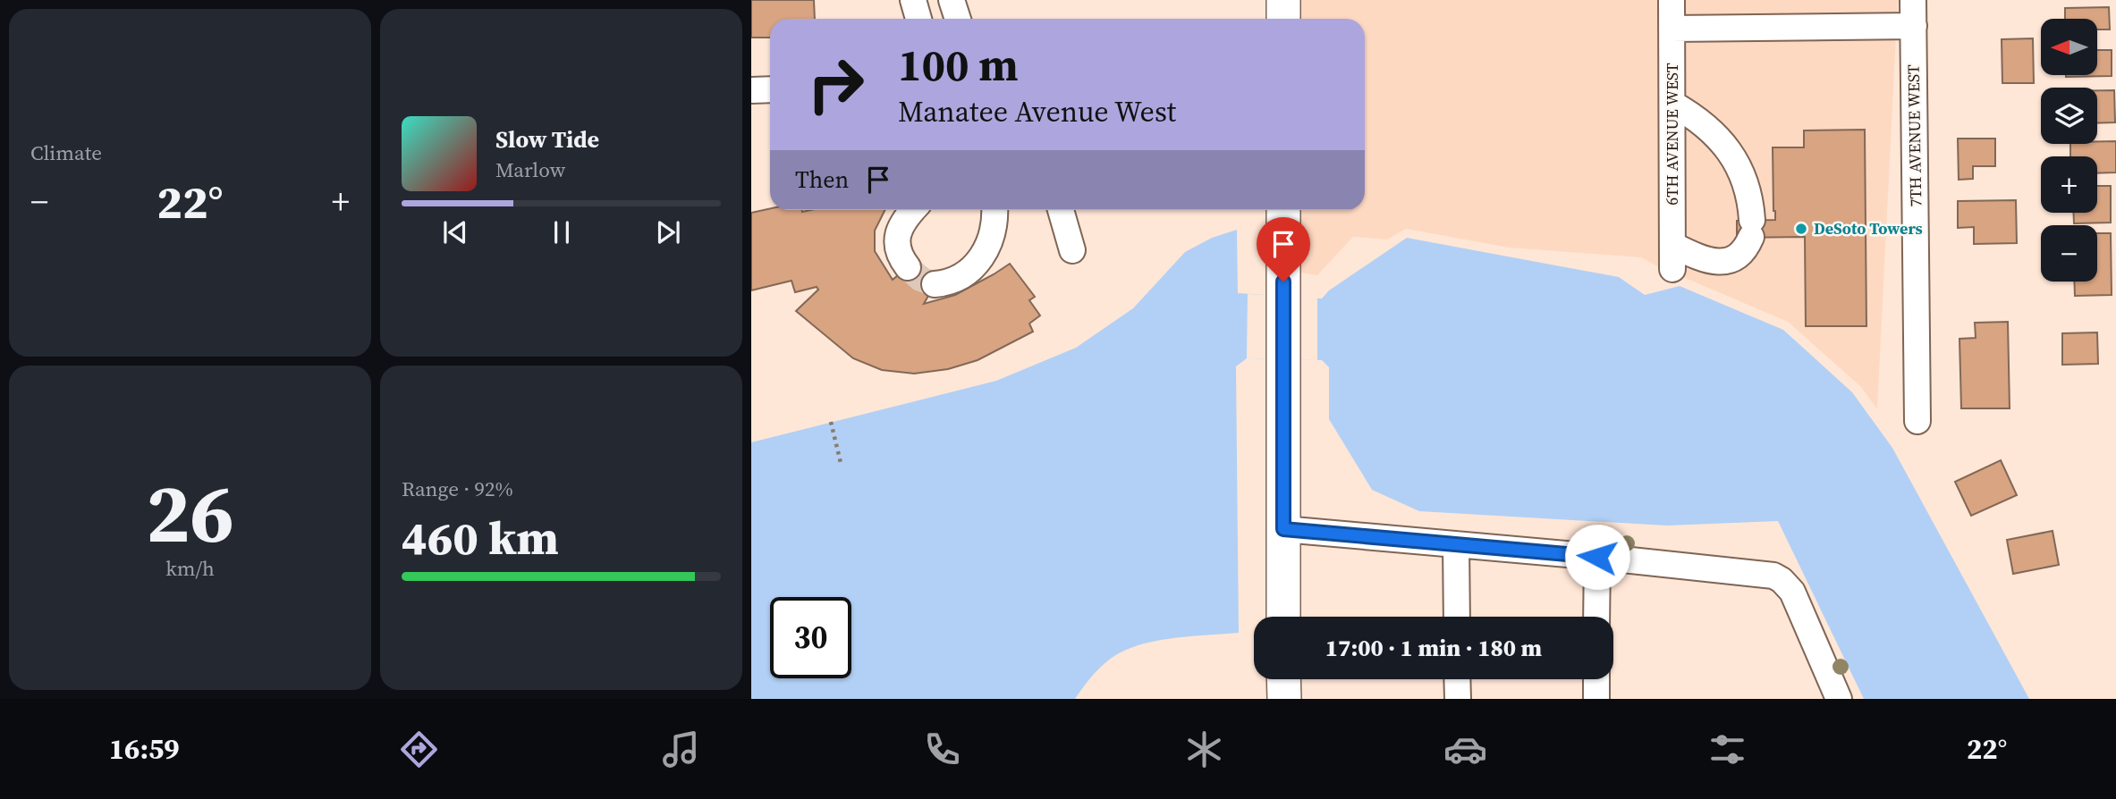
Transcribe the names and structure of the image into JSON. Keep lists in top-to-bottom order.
{
  "streets": {
    "street": ["6TH AVENUE WEST", "7TH AVENUE WEST"]
  },
  "places": ["DeSoto Towers"],
  "north": "left",
  "page": {
    "tile": [
      "Climate",
      ["26", "km/h"],
      ["Range · 92%", "460 km"]
    ],
    "map_buttons": ["+", "−"],
    "turn": ["100 m", "Manatee Avenue West"],
    "song": ["Slow Tide", "Marlow"],
    "then": "Then",
    "heat": ["−", "22°", "+"],
    "limit": "30",
    "trip": "17:00 · 1 min · 180 m",
    "tabs": ["16:59", "22°"]
  }
}
